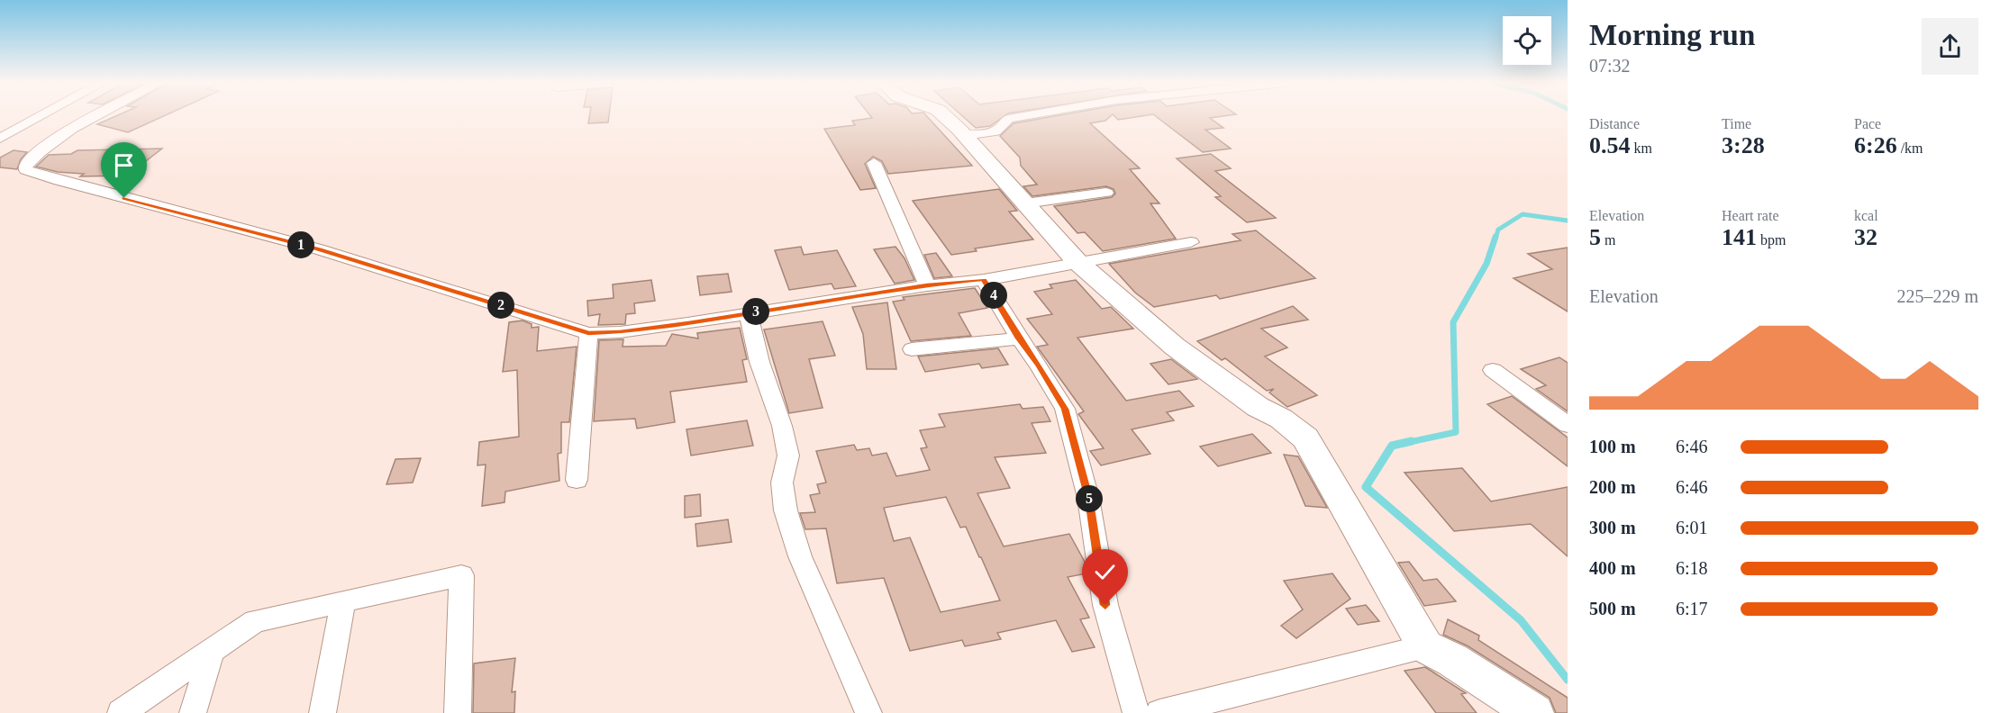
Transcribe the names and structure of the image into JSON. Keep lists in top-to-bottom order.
{
  "page": {
    "heading": ["Morning run", "07:32"],
    "stats": [
      ["Distance", "0.54 km"],
      ["Time", "3:28"],
      ["Pace", "6:26 /km"],
      ["Elevation", "5 m"],
      ["Heart rate", "141 bpm"],
      ["kcal", "32"]
    ],
    "pins": [
      "1",
      "4",
      "2",
      "3",
      "5"
    ],
    "chart": ["Elevation", "225–229 m"],
    "list": [
      {
        "name": "100 m",
        "note": "6:46"
      },
      {
        "name": "200 m",
        "note": "6:46"
      },
      {
        "name": "300 m",
        "note": "6:01"
      },
      {
        "name": "400 m",
        "note": "6:18"
      },
      {
        "name": "500 m",
        "note": "6:17"
      }
    ]
  }
}
